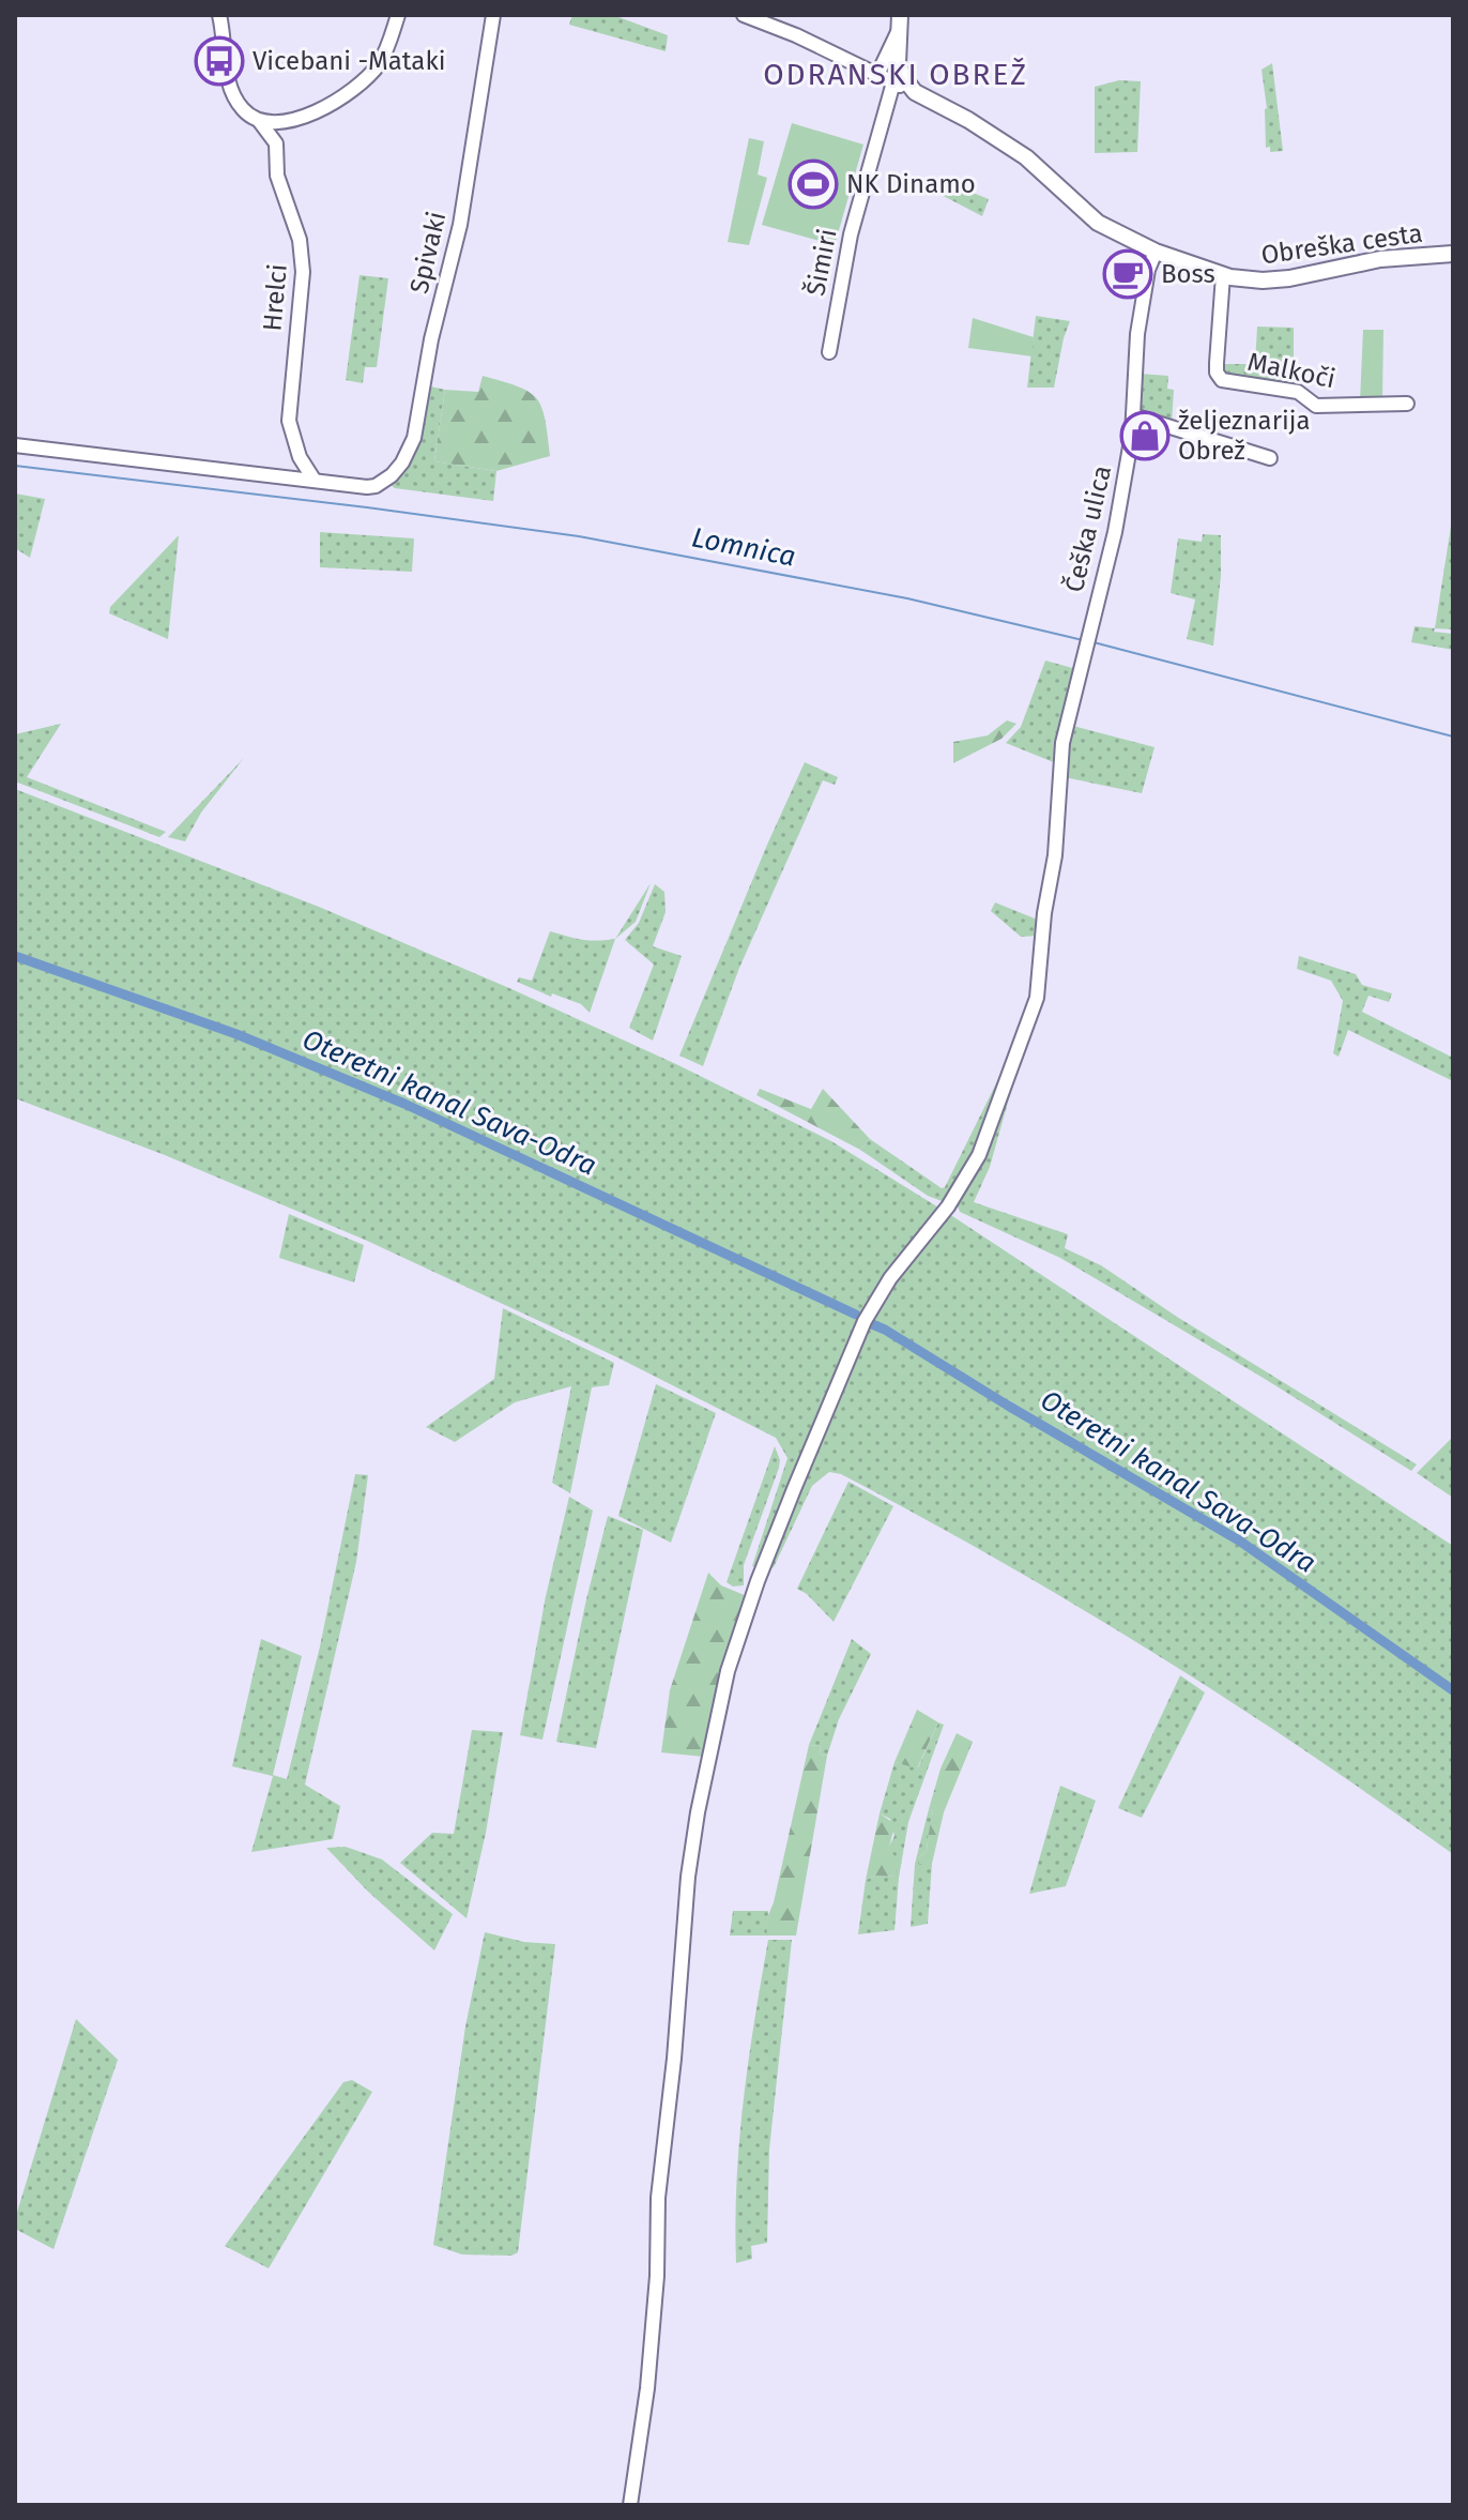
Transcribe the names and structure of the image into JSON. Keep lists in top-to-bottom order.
{
  "streets": {
    "main road": ["Obreška cesta"],
    "street": [
      "Spivaki",
      "Šimiri",
      "Hrelci",
      "Malkoči",
      "Češka ulica"
    ]
  },
  "crossings": [
    ["Obreška cesta", "Šimiri"],
    ["Obreška cesta", "Malkoči"],
    ["Obreška cesta", "Češka ulica"],
    ["Spivaki", "Hrelci"]
  ],
  "districts": ["ODRANSKI OBREŽ"],
  "water": ["Lomnica", "Oteretni kanal Sava-Odra"],
  "places": {
    "bus stop": ["Vicebani -Mataki"],
    "sports": ["NK Dinamo"],
    "cafe": ["Boss"],
    "shop": ["željeznarija Obrež"]
  }
}
